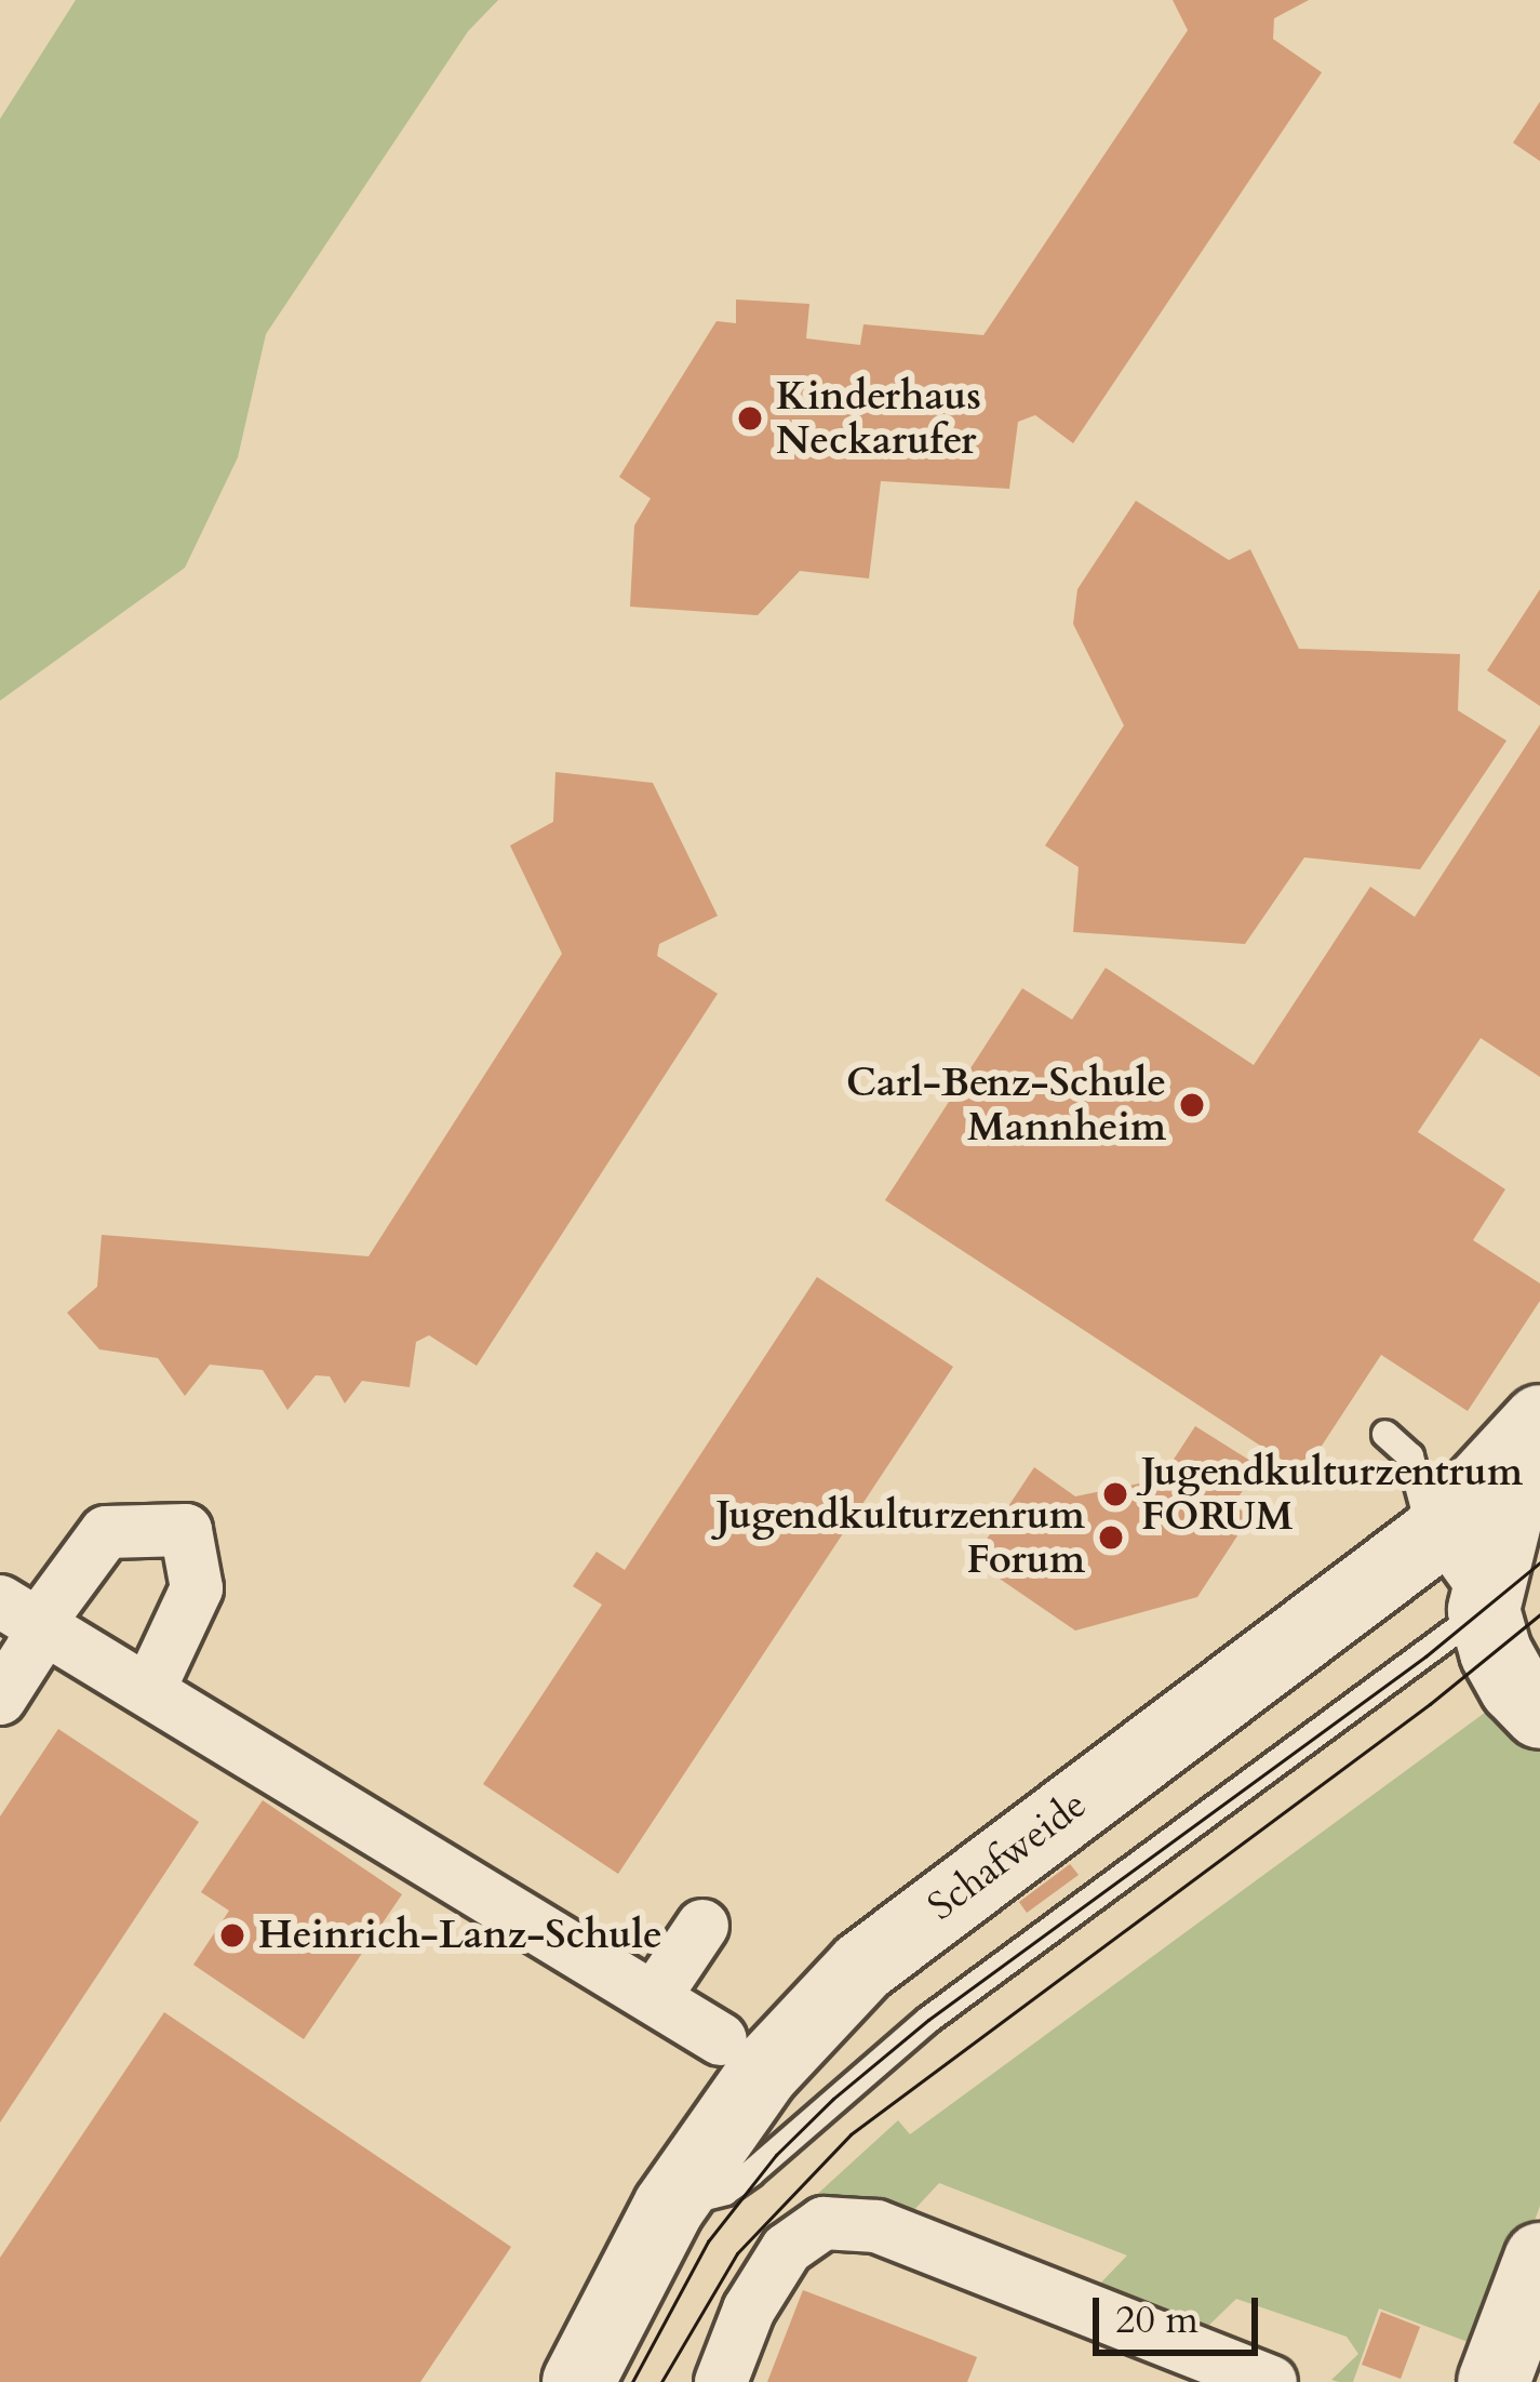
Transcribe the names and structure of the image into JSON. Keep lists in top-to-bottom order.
{
  "streets": {
    "main road": ["Schafweide"]
  },
  "places": [
    "Kinderhaus Neckarufer",
    "Carl-Benz-Schule Mannheim",
    "Jugendkulturzentrum FORUM",
    "Jugendkulturzenrum Forum",
    "Heinrich-Lanz-Schule"
  ],
  "scale_bar": "20 m"
}
